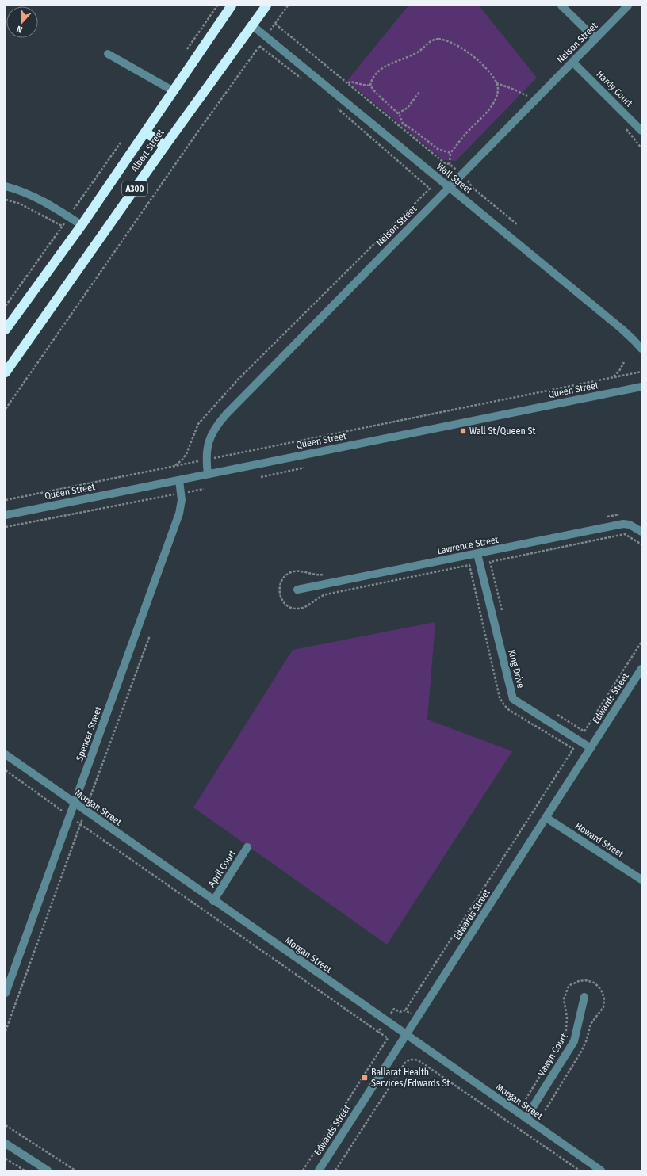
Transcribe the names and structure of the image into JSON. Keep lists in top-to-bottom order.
{
  "streets": {
    "highway": ["Albert Street", "A300"],
    "street": [
      "Nelson Street",
      "Hardy Court",
      "Wall Street",
      "Queen Street",
      "Lawrence Street",
      "King Drive",
      "Edwards Street",
      "Spencer Street",
      "Morgan Street",
      "Howard Street",
      "April Court",
      "Vawyn Court"
    ]
  },
  "crossings": [
    ["Nelson Street", "Hardy Court"],
    ["Nelson Street", "Wall Street"],
    ["Nelson Street", "Queen Street"],
    ["Albert Street", "Wall Street"],
    ["Queen Street", "Spencer Street"],
    ["Lawrence Street", "King Drive"],
    ["King Drive", "Edwards Street"],
    ["Edwards Street", "Morgan Street"],
    ["Edwards Street", "Howard Street"],
    ["Spencer Street", "Morgan Street"],
    ["Morgan Street", "April Court"],
    ["Morgan Street", "Vawyn Court"]
  ],
  "places": {
    "transit": ["Wall St/Queen St", "Ballarat Health Services/Edwards St"]
  },
  "north": "bottom"
}
